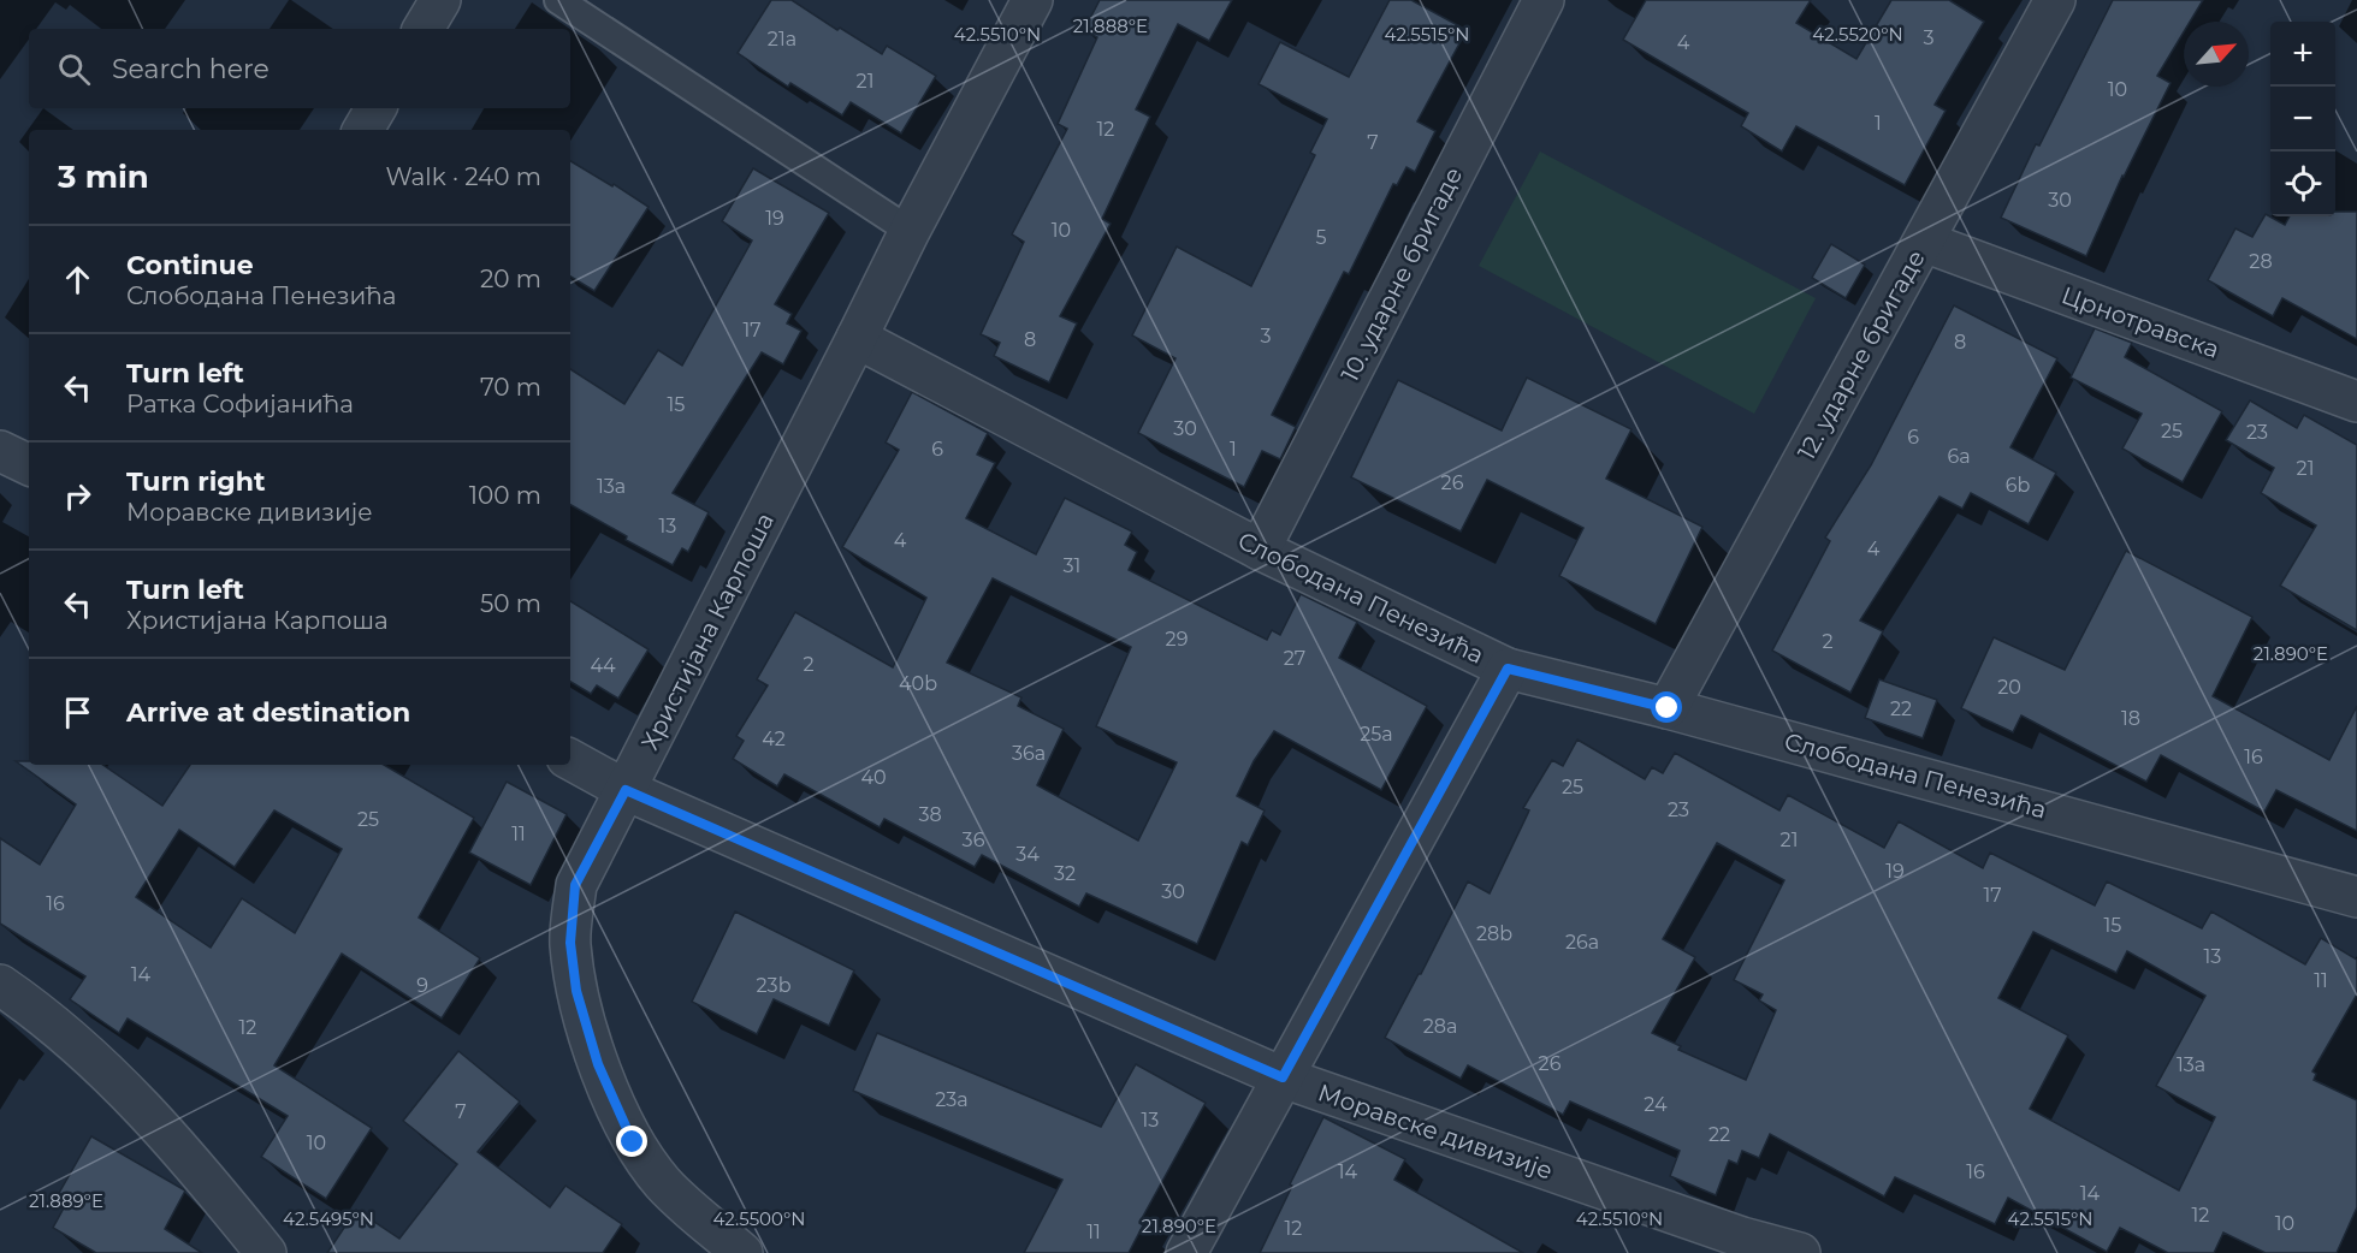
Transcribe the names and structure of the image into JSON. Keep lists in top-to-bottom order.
{
  "streets": {
    "street": [
      "10. ударне бригаде",
      "Црнотравска",
      "12. ударне бригаде",
      "Слободана Пенезића",
      "Христијана Карпоша",
      "Моравске дивизије"
    ]
  },
  "crossings": [
    ["10. ударне бригаде", "Слободана Пенезића"],
    ["Црнотравска", "12. ударне бригаде"],
    ["12. ударне бригаде", "Слободана Пенезића"],
    ["Слободана Пенезића", "Христијана Карпоша"],
    ["Христијана Карпоша", "Моравске дивизије"]
  ],
  "house_numbers": [
    "3",
    "21a",
    "4",
    "21",
    "10",
    "1",
    "12",
    "7",
    "30",
    "19",
    "10",
    "5",
    "28",
    "17",
    "3",
    "8",
    "8",
    "15",
    "30",
    "25",
    "23",
    "6",
    "6",
    "1",
    "6a",
    "21",
    "26",
    "6b",
    "13a",
    "13",
    "4",
    "4",
    "31",
    "29",
    "2",
    "27",
    "2",
    "44",
    "40b",
    "20",
    "22",
    "18",
    "25a",
    "42",
    "36a",
    "16",
    "40",
    "25",
    "23",
    "38",
    "25",
    "11",
    "36",
    "21",
    "34",
    "19",
    "32",
    "30",
    "17",
    "16",
    "15",
    "28b",
    "26a",
    "13",
    "14",
    "11",
    "9",
    "23b",
    "28a",
    "12",
    "26",
    "13a",
    "23a",
    "24",
    "7",
    "13",
    "22",
    "10",
    "14",
    "16",
    "14",
    "12",
    "10",
    "12",
    "11"
  ],
  "north": "top right",
  "page": {
    "map_buttons": ["+", "−"],
    "search": "Search here",
    "heading": ["3 min", "Walk · 240 m"],
    "list": [
      ["Continue", "Слободана Пенезића", "20 m"],
      ["Turn left", "Ратка Софијанића", "70 m"],
      ["Turn right", "Моравске дивизије", "100 m"],
      ["Turn left", "Христијана Карпоша", "50 m"],
      "Arrive at destination"
    ]
  },
  "coordinates": [
    "21.888°E",
    "42.5510°N",
    "42.5515°N",
    "42.5520°N",
    "21.890°E",
    "21.889°E",
    "42.5495°N",
    "42.5500°N"
  ]
}
